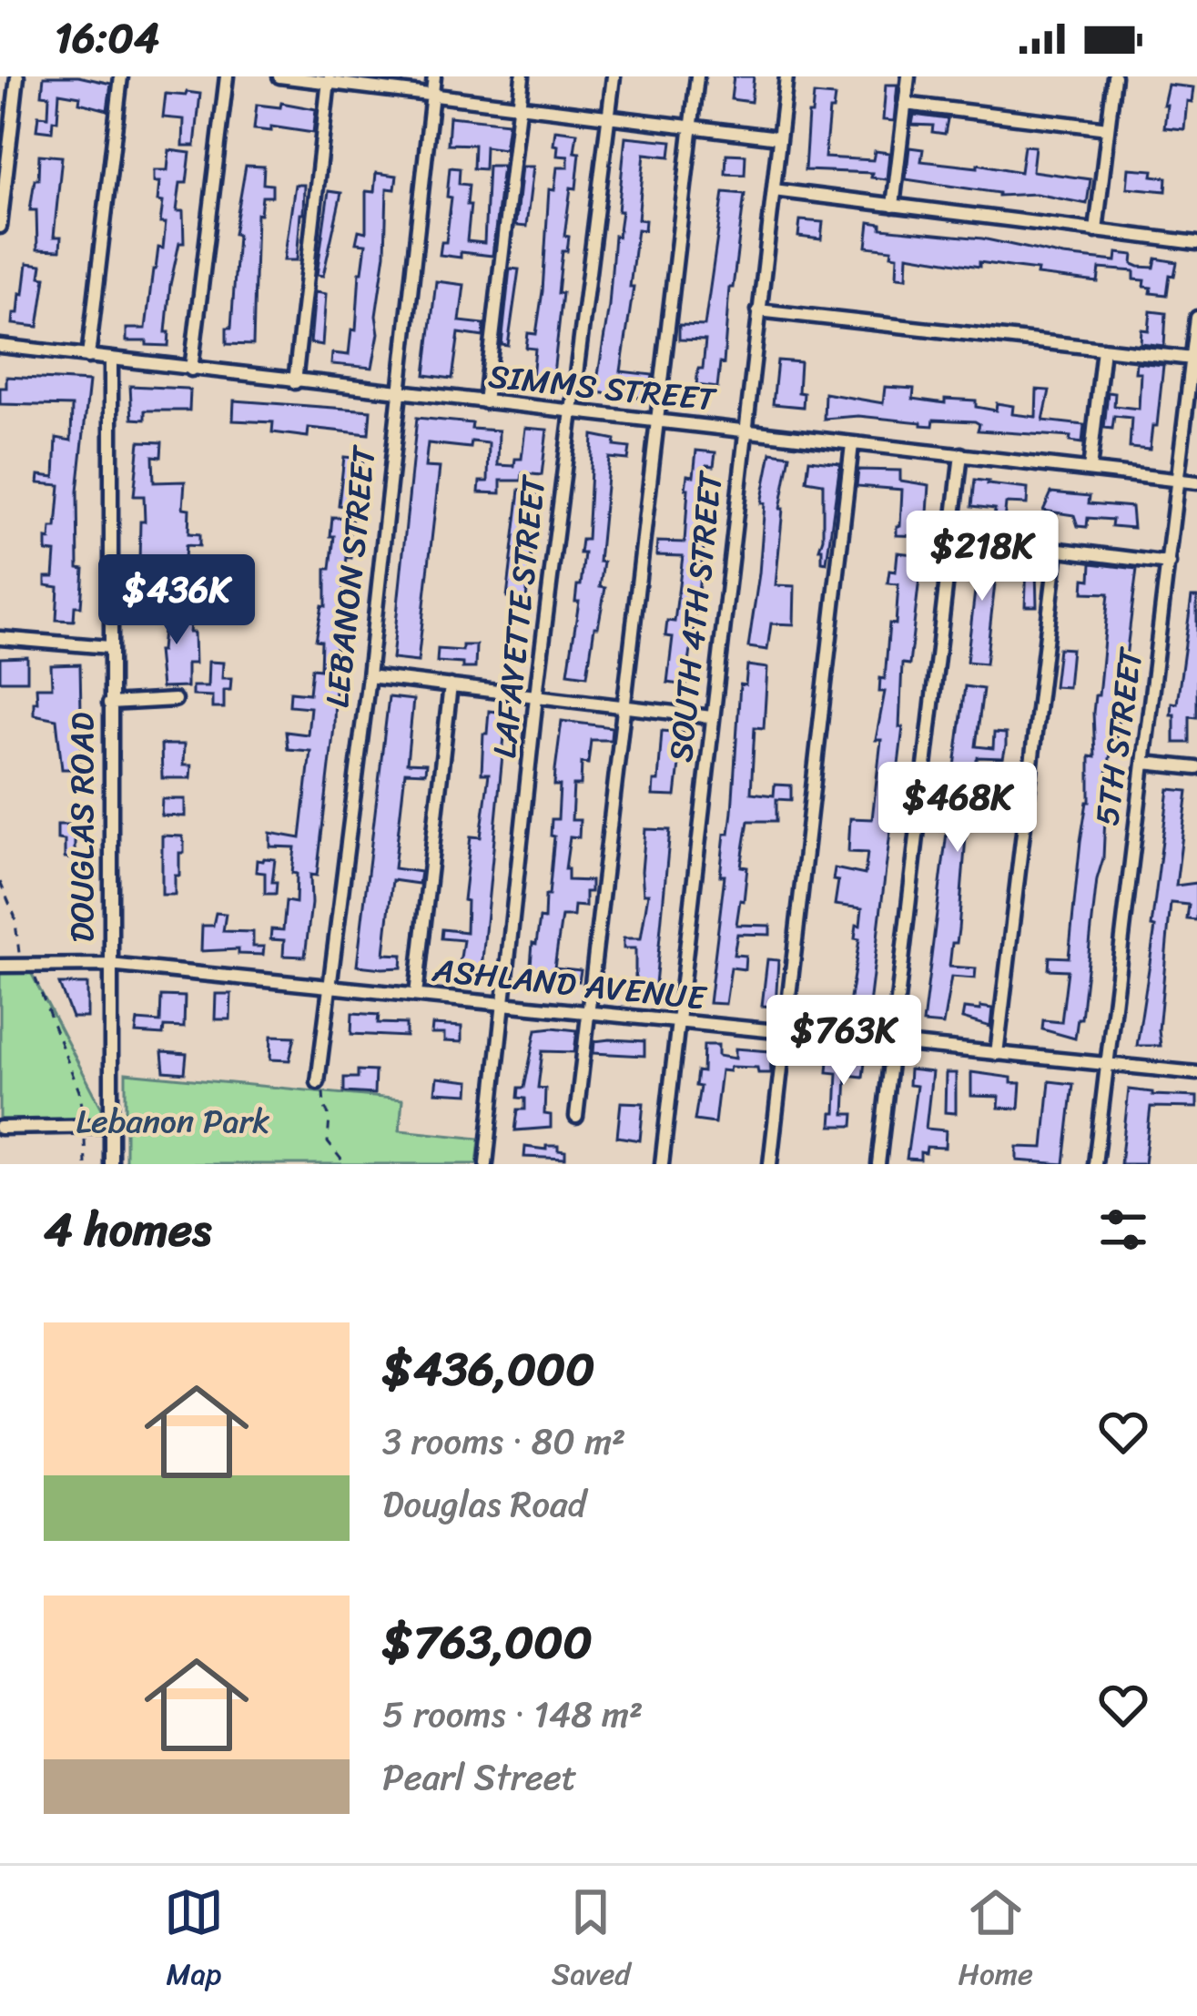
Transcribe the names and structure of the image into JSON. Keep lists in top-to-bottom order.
{
  "streets": {
    "street": [
      "SIMMS STREET",
      "LEBANON STREET",
      "LAFAYETTE STREET",
      "SOUTH 4TH STREET",
      "5TH STREET",
      "DOUGLAS ROAD",
      "ASHLAND AVENUE"
    ]
  },
  "crossings": [
    ["SIMMS STREET", "LEBANON STREET"],
    ["SIMMS STREET", "LAFAYETTE STREET"],
    ["SIMMS STREET", "SOUTH 4TH STREET"],
    ["SIMMS STREET", "5TH STREET"],
    ["SIMMS STREET", "DOUGLAS ROAD"],
    ["LEBANON STREET", "ASHLAND AVENUE"],
    ["LAFAYETTE STREET", "ASHLAND AVENUE"],
    ["SOUTH 4TH STREET", "ASHLAND AVENUE"],
    ["5TH STREET", "ASHLAND AVENUE"],
    ["DOUGLAS ROAD", "ASHLAND AVENUE"]
  ],
  "parks": ["Lebanon Park"],
  "page": {
    "status": "16:04",
    "price": [
      "$218K",
      "$436K",
      "$468K",
      "$763K"
    ],
    "heading": "4 homes",
    "list": [
      {
        "name": "$436,000",
        "note": "3 rooms · 80 m² · Douglas Road"
      },
      {
        "name": "$763,000",
        "note": "5 rooms · 148 m² · Pearl Street"
      }
    ],
    "tabs": ["Map", "Saved", "Home"]
  }
}
